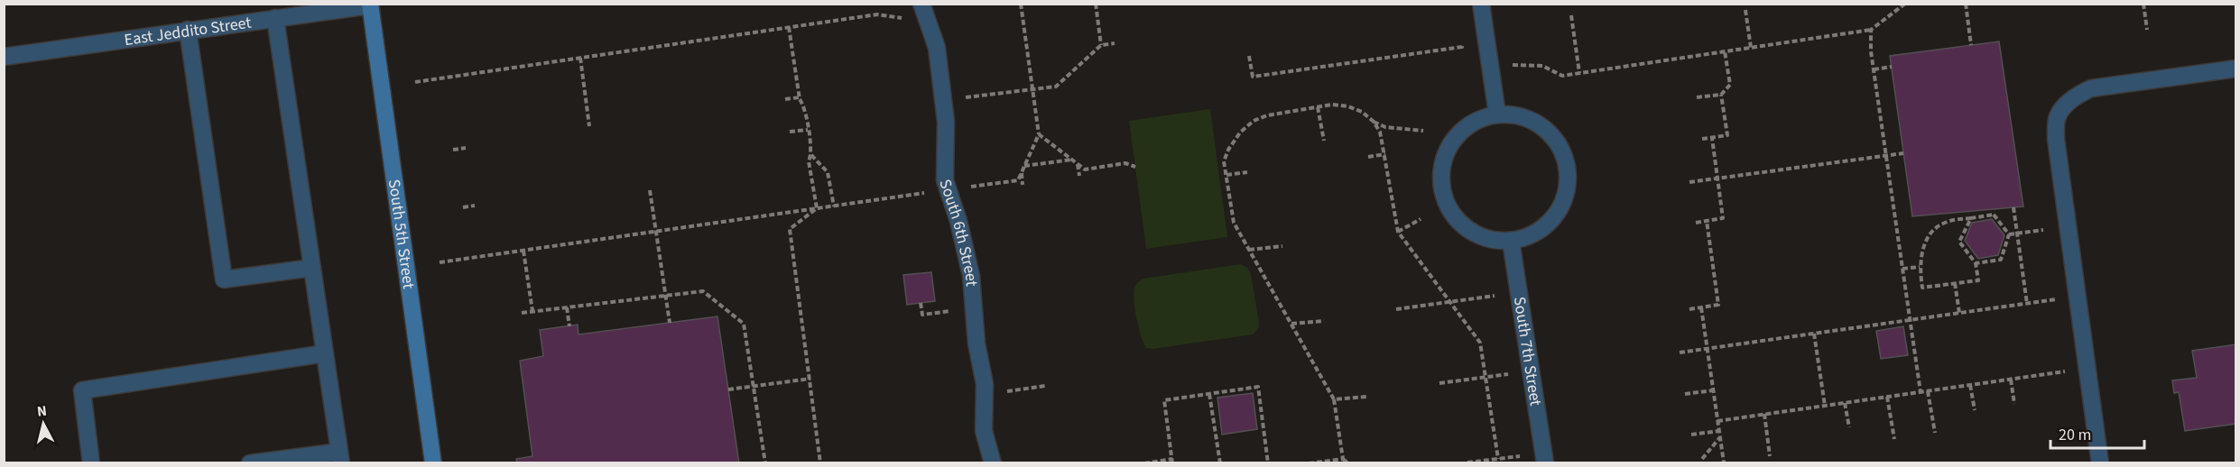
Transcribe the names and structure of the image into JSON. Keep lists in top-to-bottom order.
{
  "streets": {
    "street": [
      "East Jeddito Street",
      "South 5th Street",
      "South 6th Street",
      "South 7th Street"
    ]
  },
  "crossings": [
    ["East Jeddito Street", "South 5th Street"]
  ],
  "scale_bar": "20 m",
  "north": "top"
}
